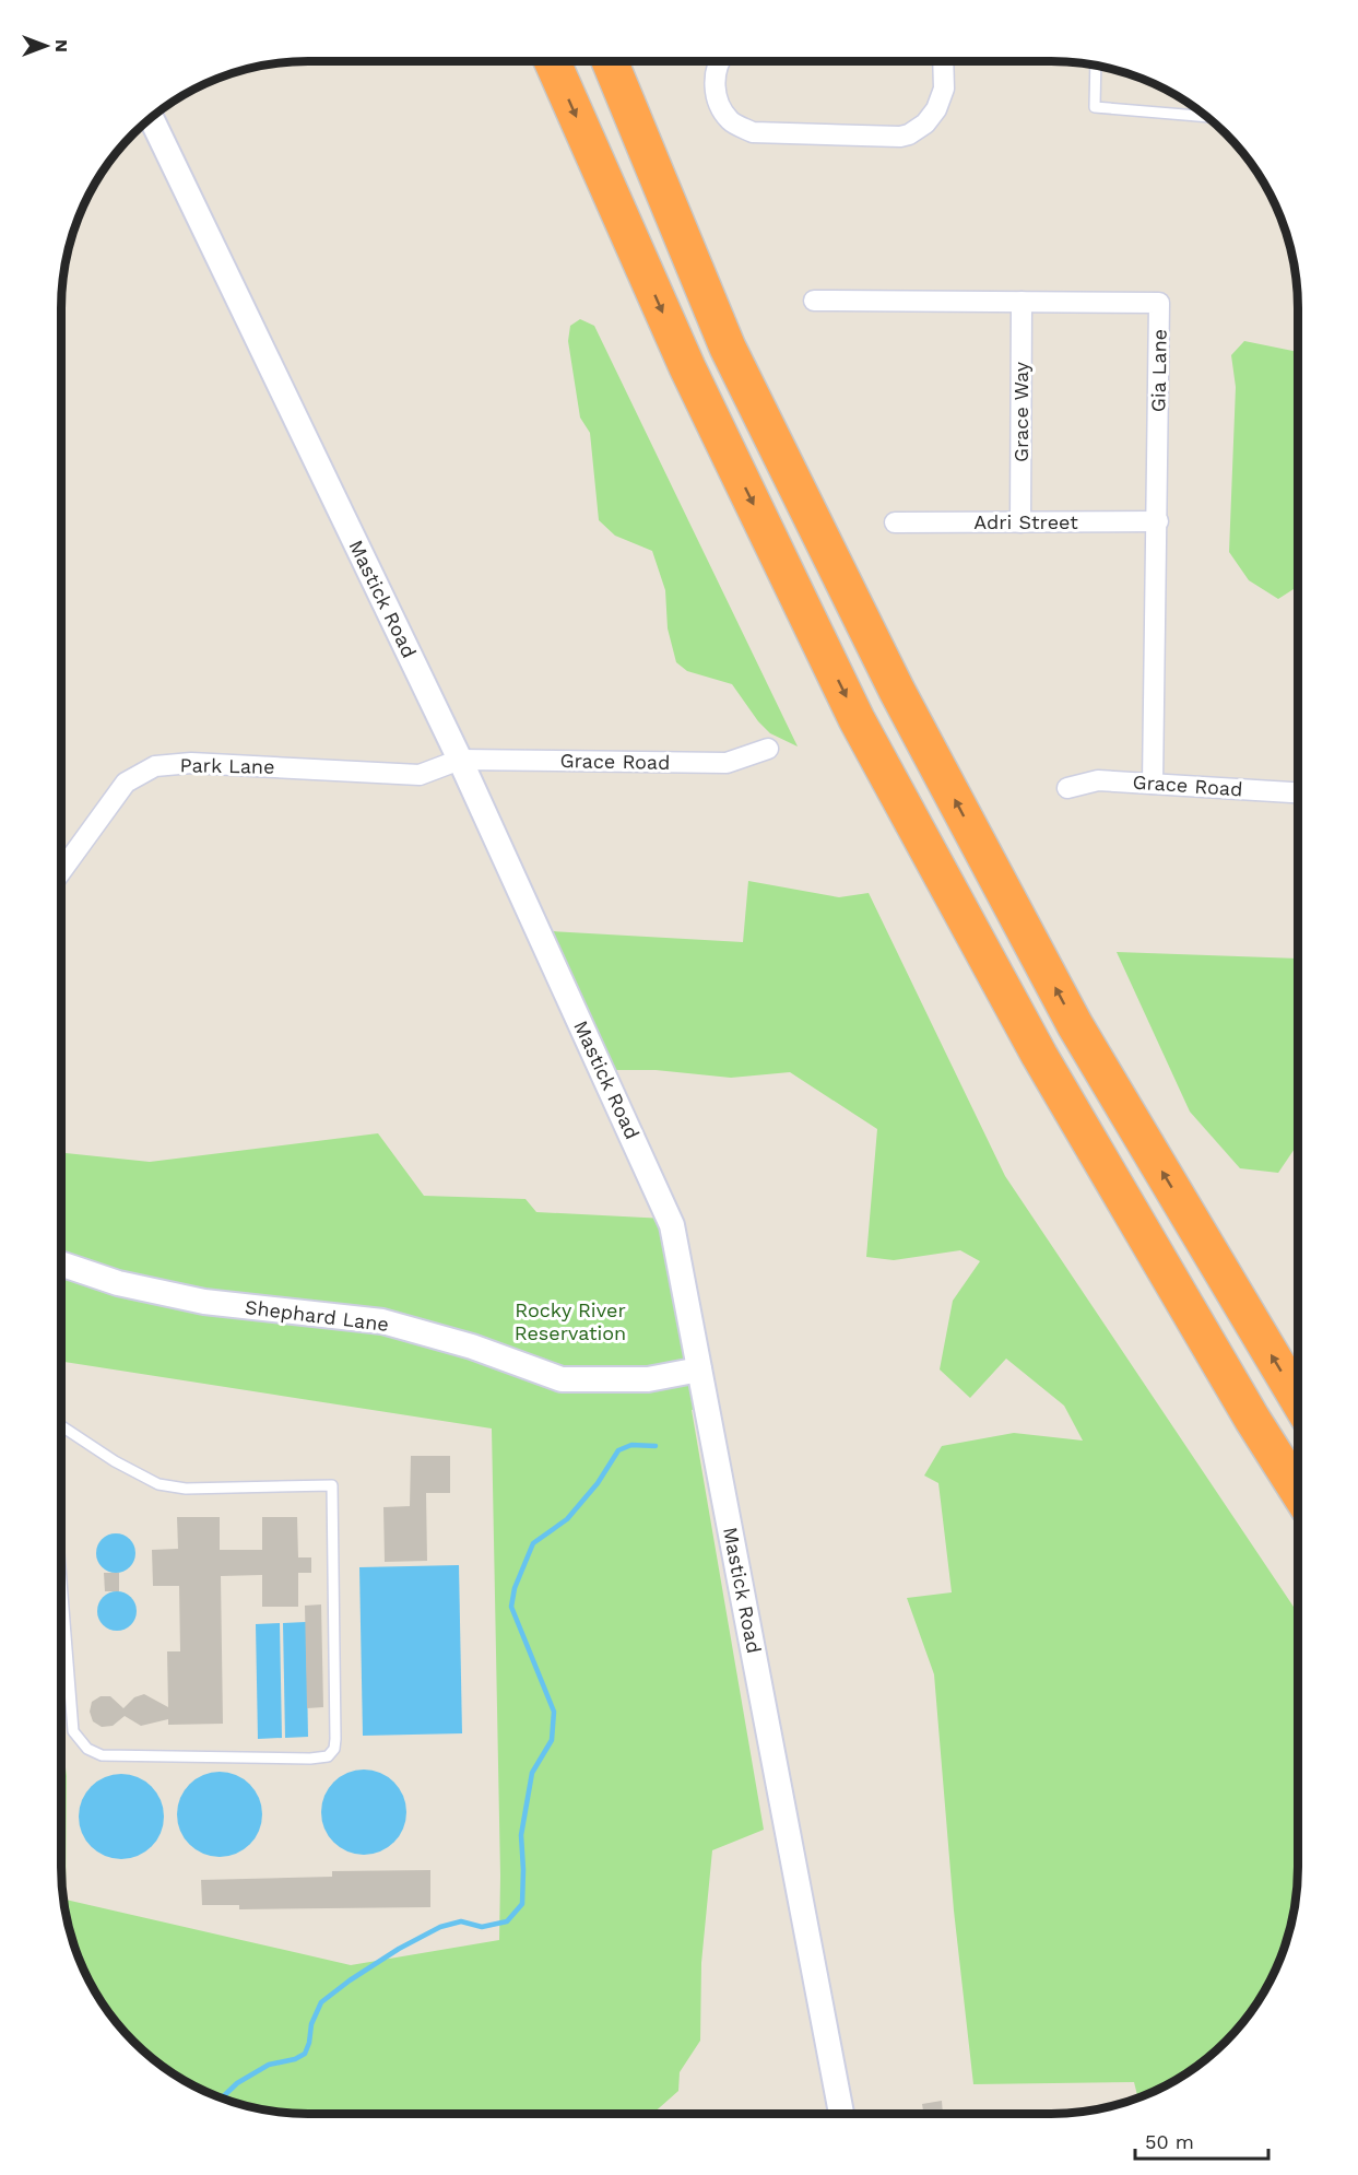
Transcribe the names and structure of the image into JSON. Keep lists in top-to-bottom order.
{
  "streets": {
    "street": [
      "Gia Lane",
      "Grace Way",
      "Adri Street",
      "Mastick Road",
      "Grace Road",
      "Park Lane",
      "Shephard Lane"
    ]
  },
  "crossings": [
    ["Gia Lane", "Grace Way"],
    ["Gia Lane", "Adri Street"],
    ["Gia Lane", "Grace Road"],
    ["Grace Way", "Adri Street"],
    ["Mastick Road", "Grace Road"],
    ["Mastick Road", "Park Lane"],
    ["Mastick Road", "Shephard Lane"],
    ["Grace Road", "Park Lane"]
  ],
  "parks": ["Rocky River Reservation"],
  "scale_bar": "50 m",
  "north": "right"
}
